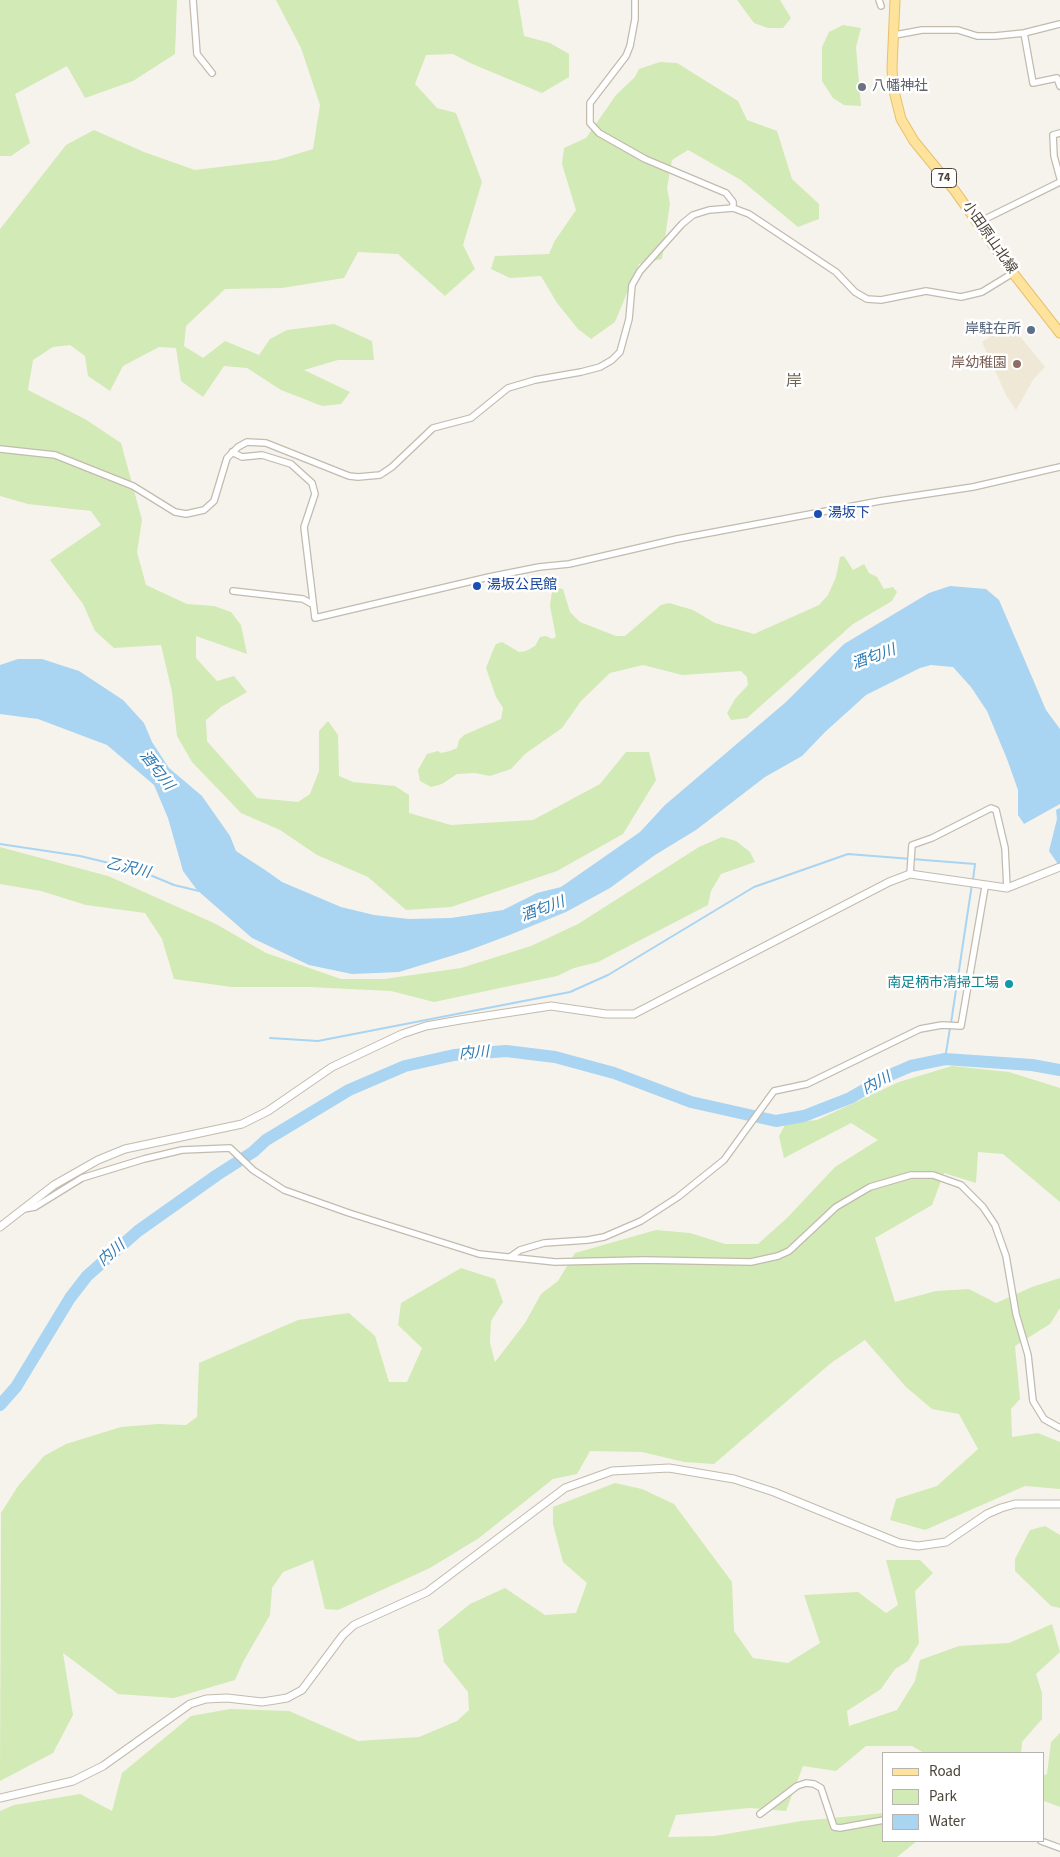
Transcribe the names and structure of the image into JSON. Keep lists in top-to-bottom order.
{
  "streets": {
    "main road": ["74", "小田原山北線"]
  },
  "districts": ["岸"],
  "water": ["酒匂川", "乙沢川", "内川"],
  "places": [
    "八幡神社",
    "岸駐在所",
    "岸幼稚園",
    "湯坂下",
    "湯坂公民館",
    "南足柄市清掃工場"
  ],
  "legend": ["Road", "Park", "Water"]
}
